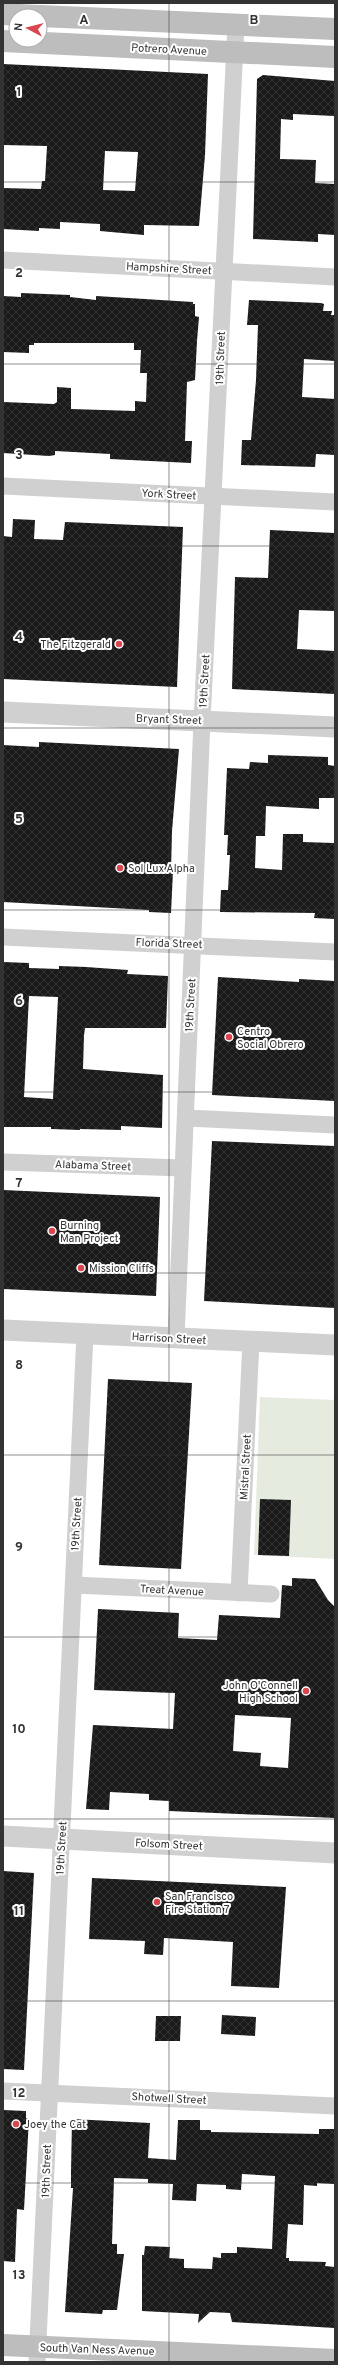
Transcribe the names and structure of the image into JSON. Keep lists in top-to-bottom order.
{
  "streets": {
    "main road": ["Potrero Avenue", "South Van Ness Avenue"],
    "street": [
      "Hampshire Street",
      "19th Street",
      "York Street",
      "Bryant Street",
      "Florida Street",
      "Alabama Street",
      "Harrison Street",
      "Mistral Street",
      "Treat Avenue",
      "Folsom Street",
      "Shotwell Street"
    ]
  },
  "crossings": [
    ["Potrero Avenue", "19th Street"],
    ["Hampshire Street", "19th Street"],
    ["19th Street", "York Street"],
    ["19th Street", "Bryant Street"],
    ["19th Street", "Florida Street"],
    ["19th Street", "Alabama Street"],
    ["19th Street", "Harrison Street"],
    ["19th Street", "Treat Avenue"],
    ["19th Street", "Folsom Street"],
    ["19th Street", "Shotwell Street"],
    ["19th Street", "South Van Ness Avenue"],
    ["Harrison Street", "Mistral Street"],
    ["Mistral Street", "Treat Avenue"]
  ],
  "places": [
    "The Fitzgerald",
    "Sol Lux Alpha",
    "Centro Social Obrero",
    "Burning Man Project",
    "Mission Cliffs",
    "John O'Connell High School",
    "San Francisco Fire Station 7",
    "Joey the Cat"
  ],
  "north": "left",
  "grid": {
    "columns": ["A", "B"],
    "rows": [
      "1",
      "2",
      "3",
      "4",
      "5",
      "6",
      "7",
      "8",
      "9",
      "10",
      "11",
      "12",
      "13"
    ]
  }
}
